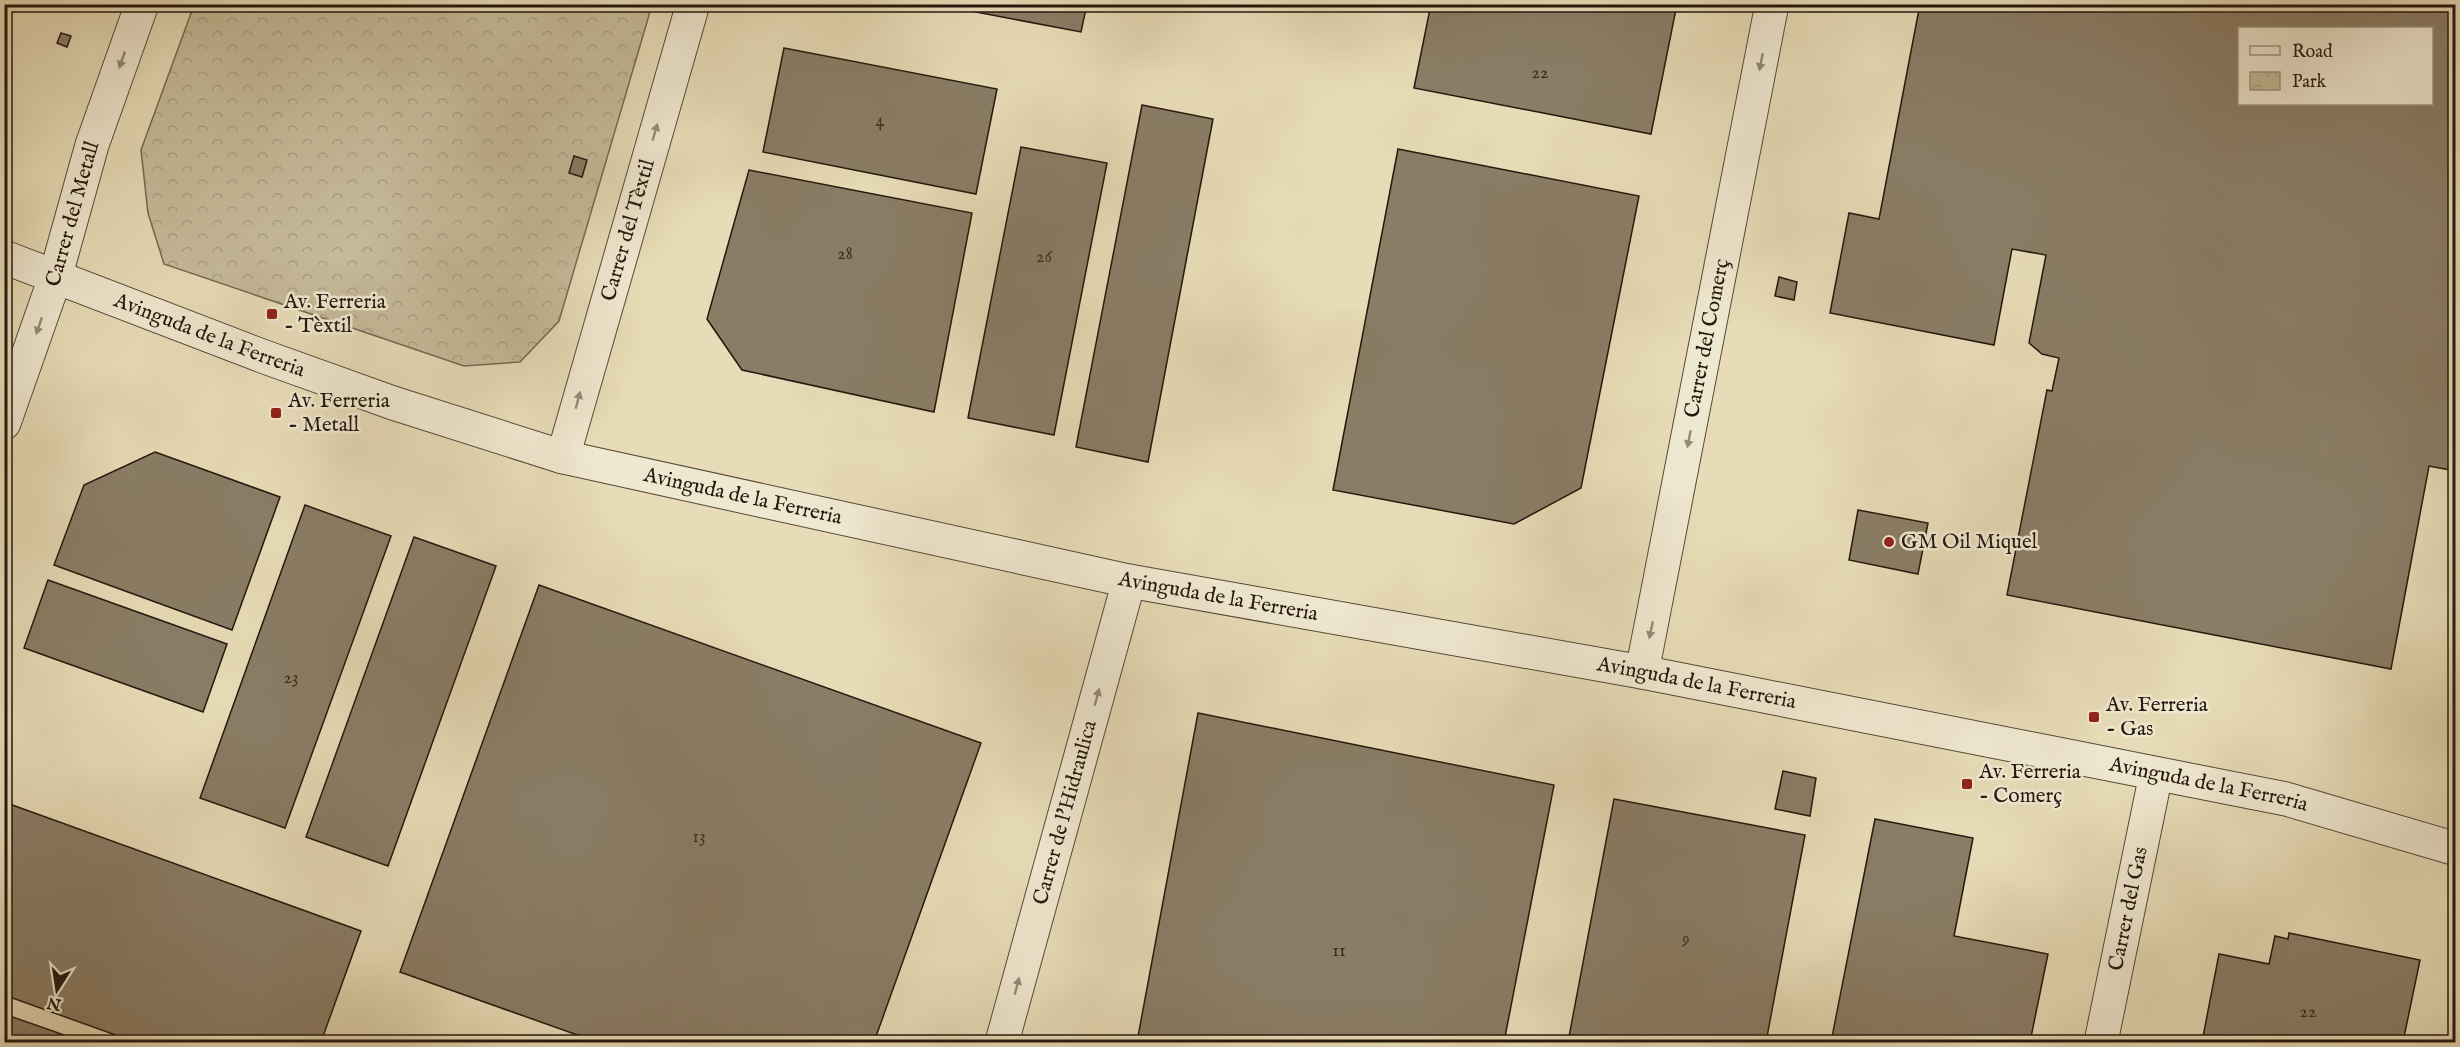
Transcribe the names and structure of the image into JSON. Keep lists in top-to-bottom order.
{
  "streets": {
    "street": [
      "Carrer del Metall",
      "Carrer del Tèxtil",
      "Avinguda de la Ferreria",
      "Carrer del Comerç",
      "Carrer de l'Hidraulica",
      "Carrer del Gas"
    ]
  },
  "crossings": [
    ["Carrer del Metall", "Avinguda de la Ferreria"],
    ["Carrer del Tèxtil", "Avinguda de la Ferreria"],
    ["Avinguda de la Ferreria", "Carrer del Comerç"],
    ["Avinguda de la Ferreria", "Carrer de l'Hidraulica"],
    ["Avinguda de la Ferreria", "Carrer del Gas"]
  ],
  "one_way": [
    "Carrer del Metall",
    "Carrer del Tèxtil",
    "Carrer del Comerç",
    "Carrer de l'Hidraulica"
  ],
  "places": {
    "transit": [
      "Av. Ferreria - Tèxtil",
      "Av. Ferreria - Metall",
      "Av. Ferreria - Gas",
      "Av. Ferreria - Comerç"
    ],
    "other": ["GM Oil Miquel"]
  },
  "house_numbers": [
    "22",
    "4",
    "28",
    "26",
    "23",
    "13",
    "9",
    "11",
    "22"
  ],
  "legend": ["Road", "Park"],
  "north": "bottom"
}
